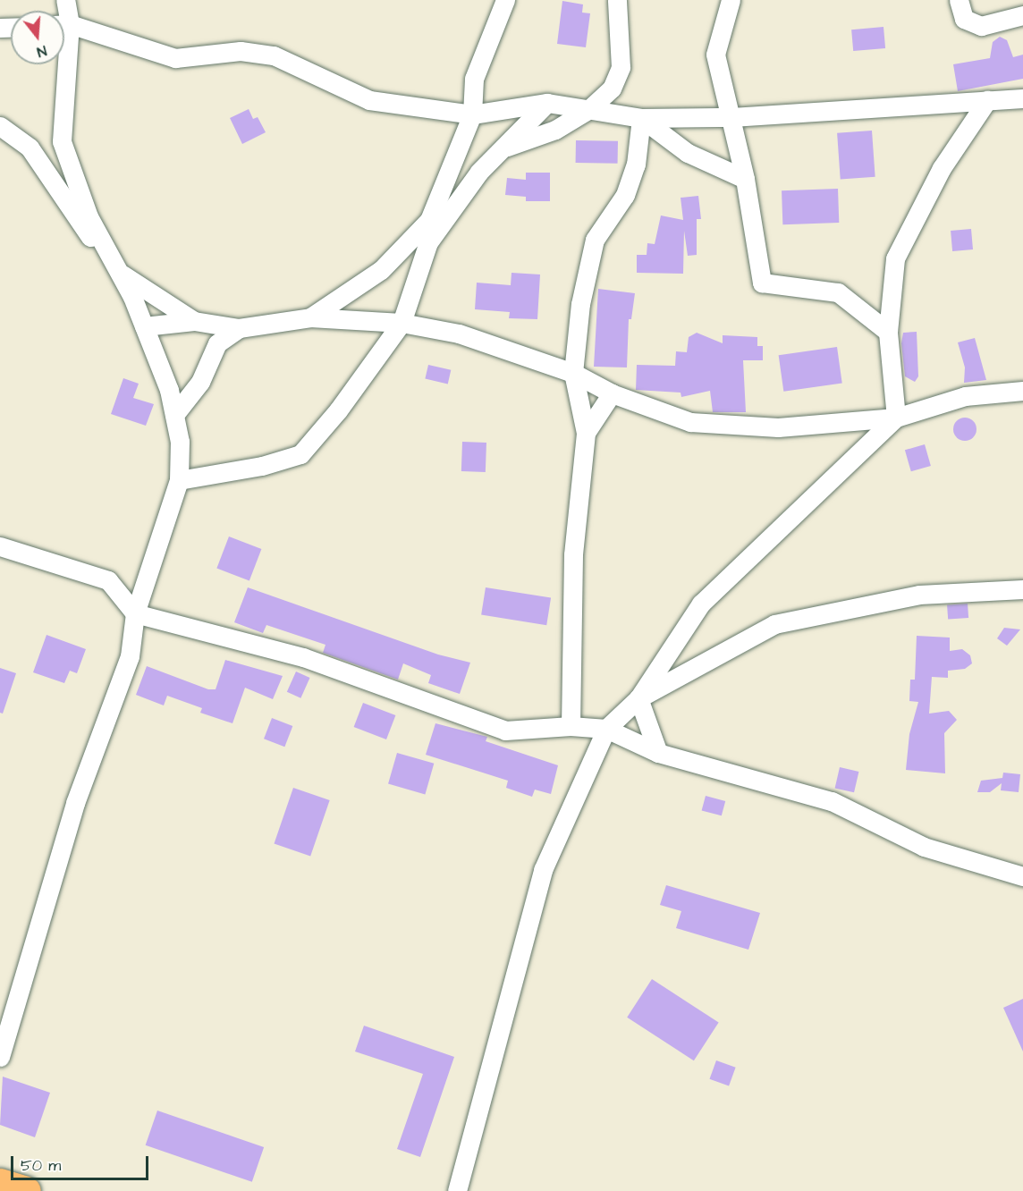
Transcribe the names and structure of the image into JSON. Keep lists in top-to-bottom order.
{
  "scale_bar": "50 m",
  "north": "bottom"
}
